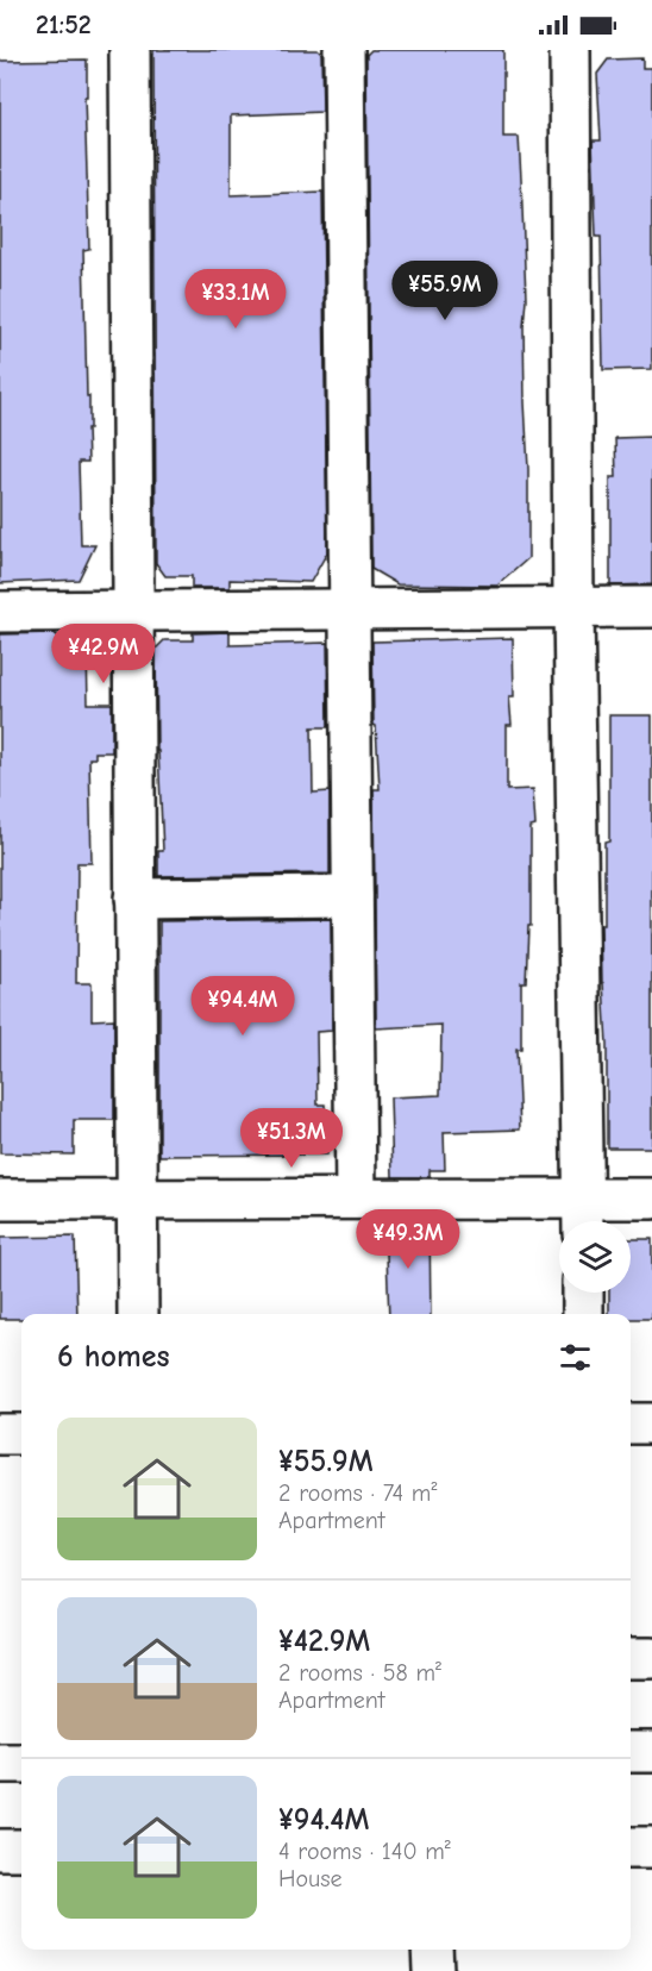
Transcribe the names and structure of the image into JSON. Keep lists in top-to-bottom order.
{
  "page": {
    "status": "21:52",
    "price": [
      "¥55.9M",
      "¥33.1M",
      "¥42.9M",
      "¥94.4M",
      "¥51.3M",
      "¥49.3M"
    ],
    "heading": "6 homes",
    "list": [
      {
        "name": "¥55.9M",
        "note": "2 rooms · 74 m² · Apartment"
      },
      {
        "name": "¥42.9M",
        "note": "2 rooms · 58 m² · Apartment"
      },
      {
        "name": "¥94.4M",
        "note": "4 rooms · 140 m² · House"
      }
    ]
  }
}
